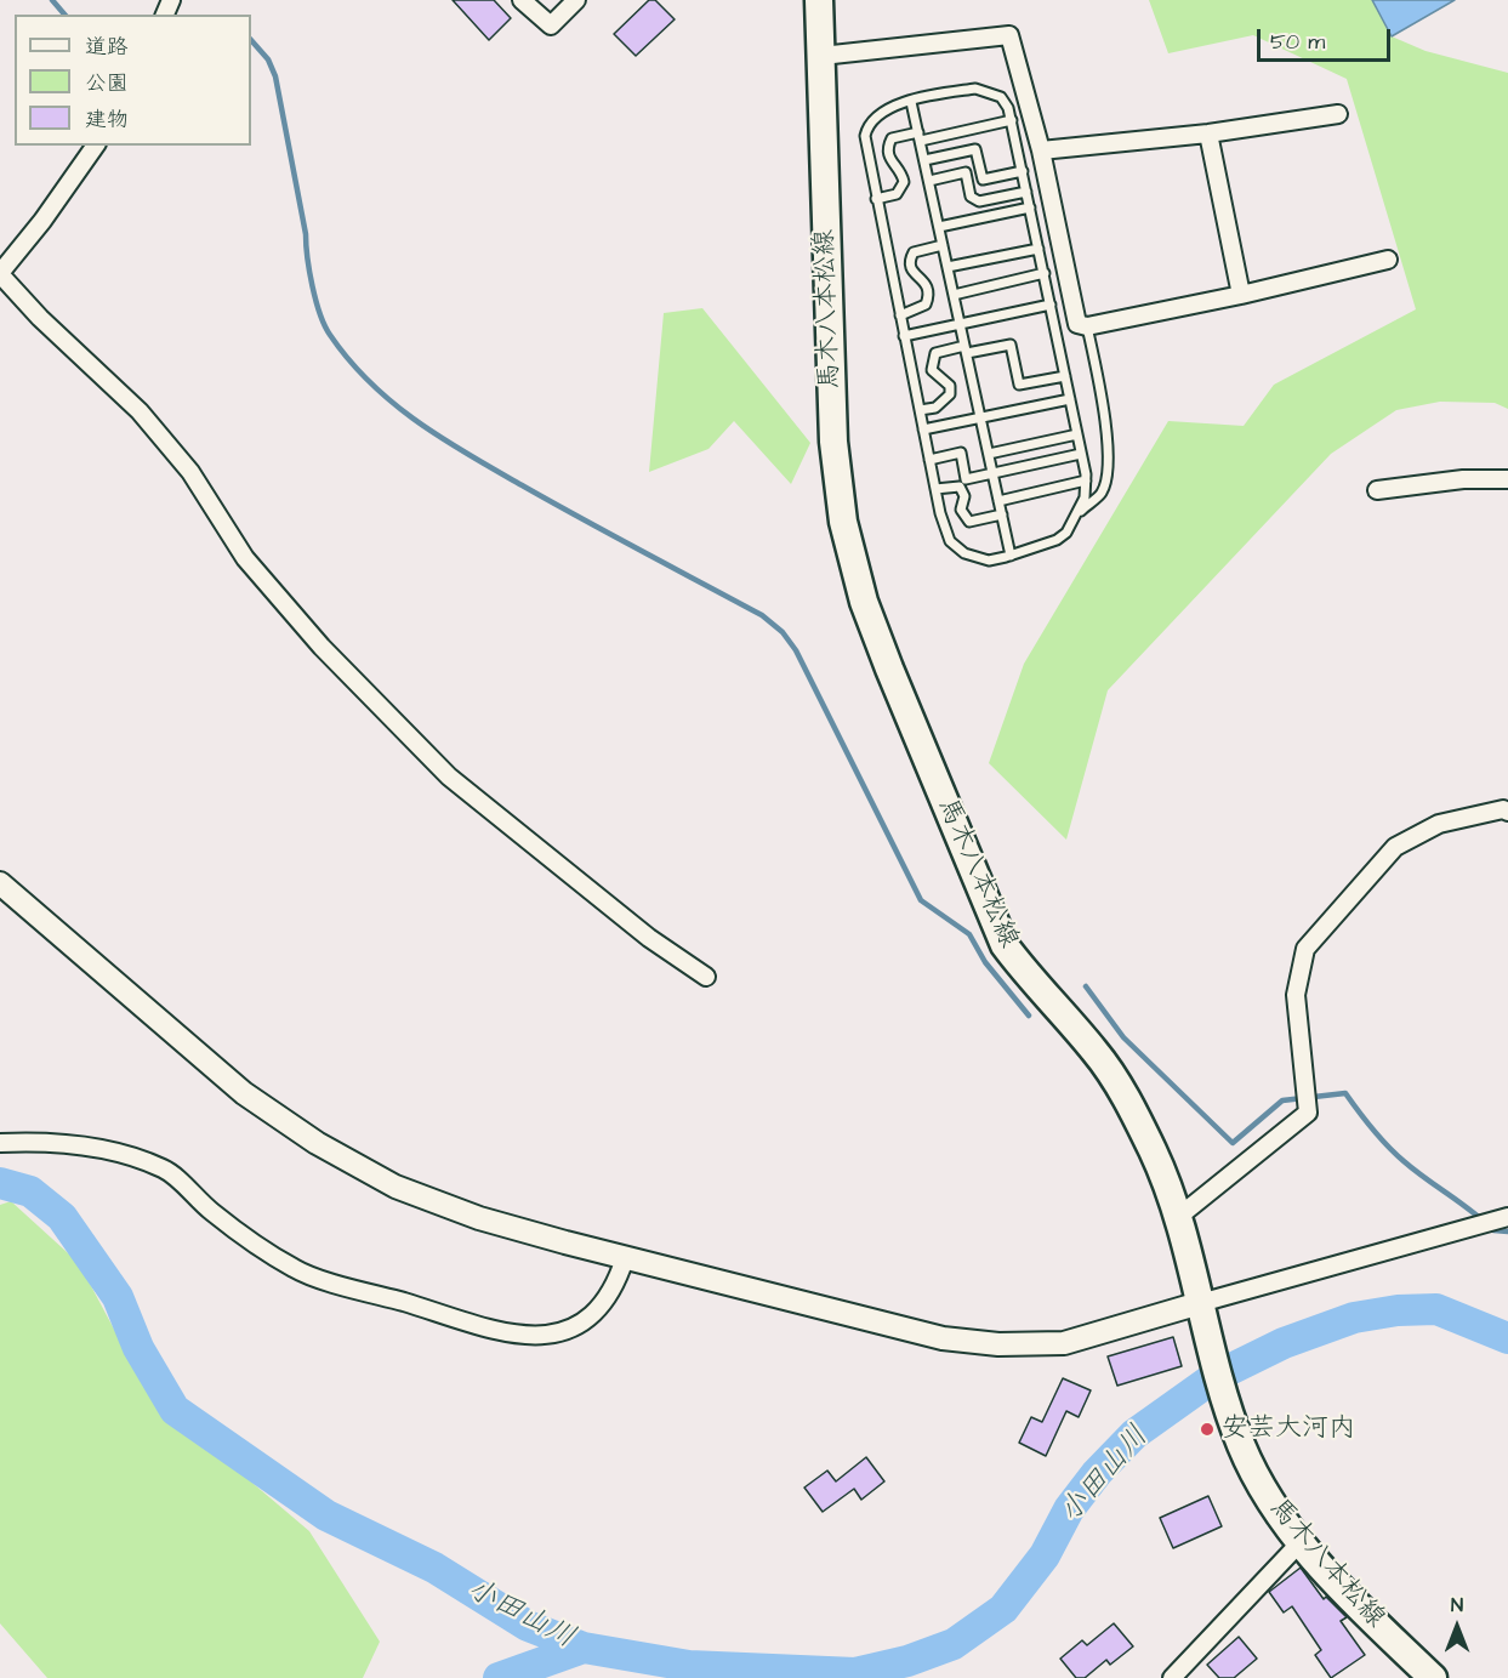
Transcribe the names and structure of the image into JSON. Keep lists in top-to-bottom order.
{
  "streets": {
    "main road": ["馬木八本松線"]
  },
  "water": ["小田山川"],
  "places": ["安芸大河内"],
  "legend": ["道路", "公園", "建物"],
  "scale_bar": "50 m",
  "north": "top"
}
